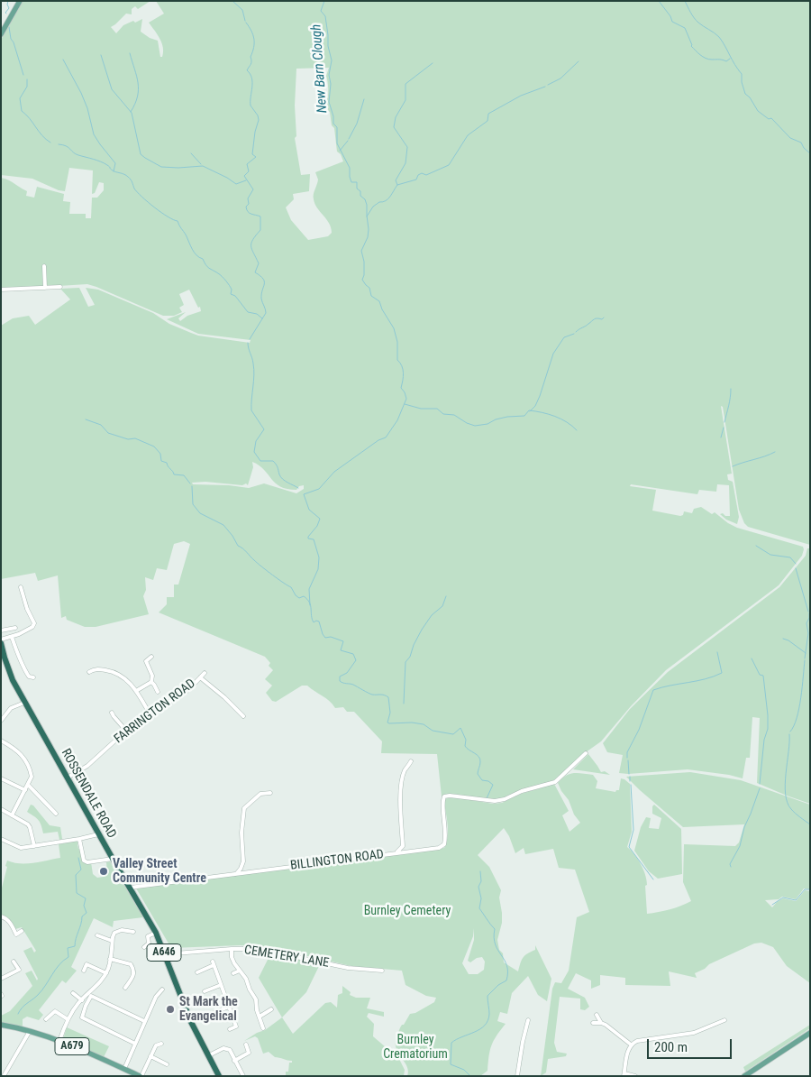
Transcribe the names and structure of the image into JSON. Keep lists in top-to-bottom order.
{
  "streets": {
    "highway": ["ROSSENDALE ROAD", "A646"],
    "main road": ["A679"],
    "street": ["FARRINGTON ROAD", "BILLINGTON ROAD", "CEMETERY LANE"]
  },
  "crossings": [
    ["FARRINGTON ROAD", "ROSSENDALE ROAD"],
    ["ROSSENDALE ROAD", "BILLINGTON ROAD"],
    ["ROSSENDALE ROAD", "CEMETERY LANE"]
  ],
  "water": ["New Barn Clough"],
  "parks": ["Burnley Cemetery", "Burnley Crematorium"],
  "places": ["Valley Street Community Centre", "St Mark the Evangelical"],
  "scale_bar": "200 m"
}
